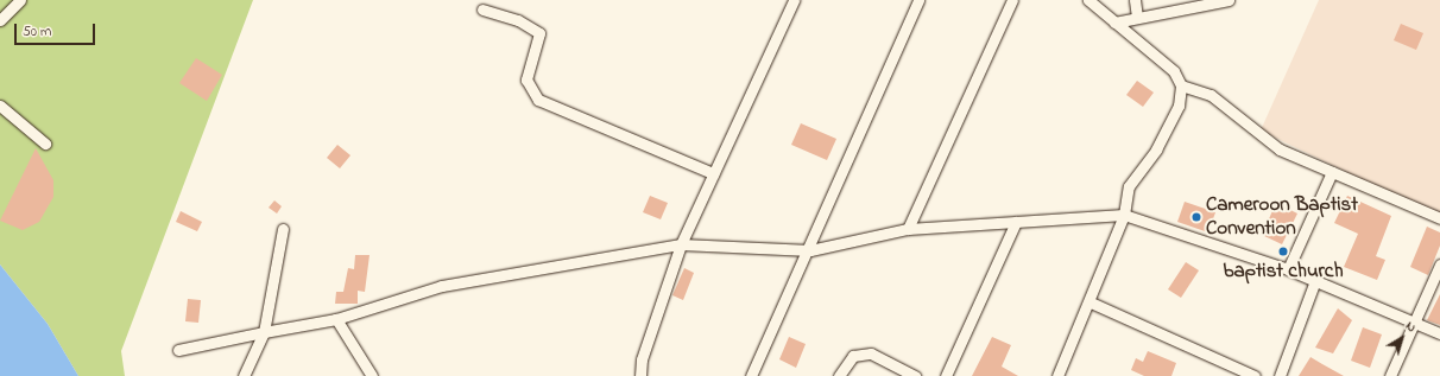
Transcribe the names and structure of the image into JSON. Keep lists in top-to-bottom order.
{
  "places": ["Cameroon Baptist Convention", "baptist church"],
  "scale_bar": "50 m",
  "north": "top right"
}
